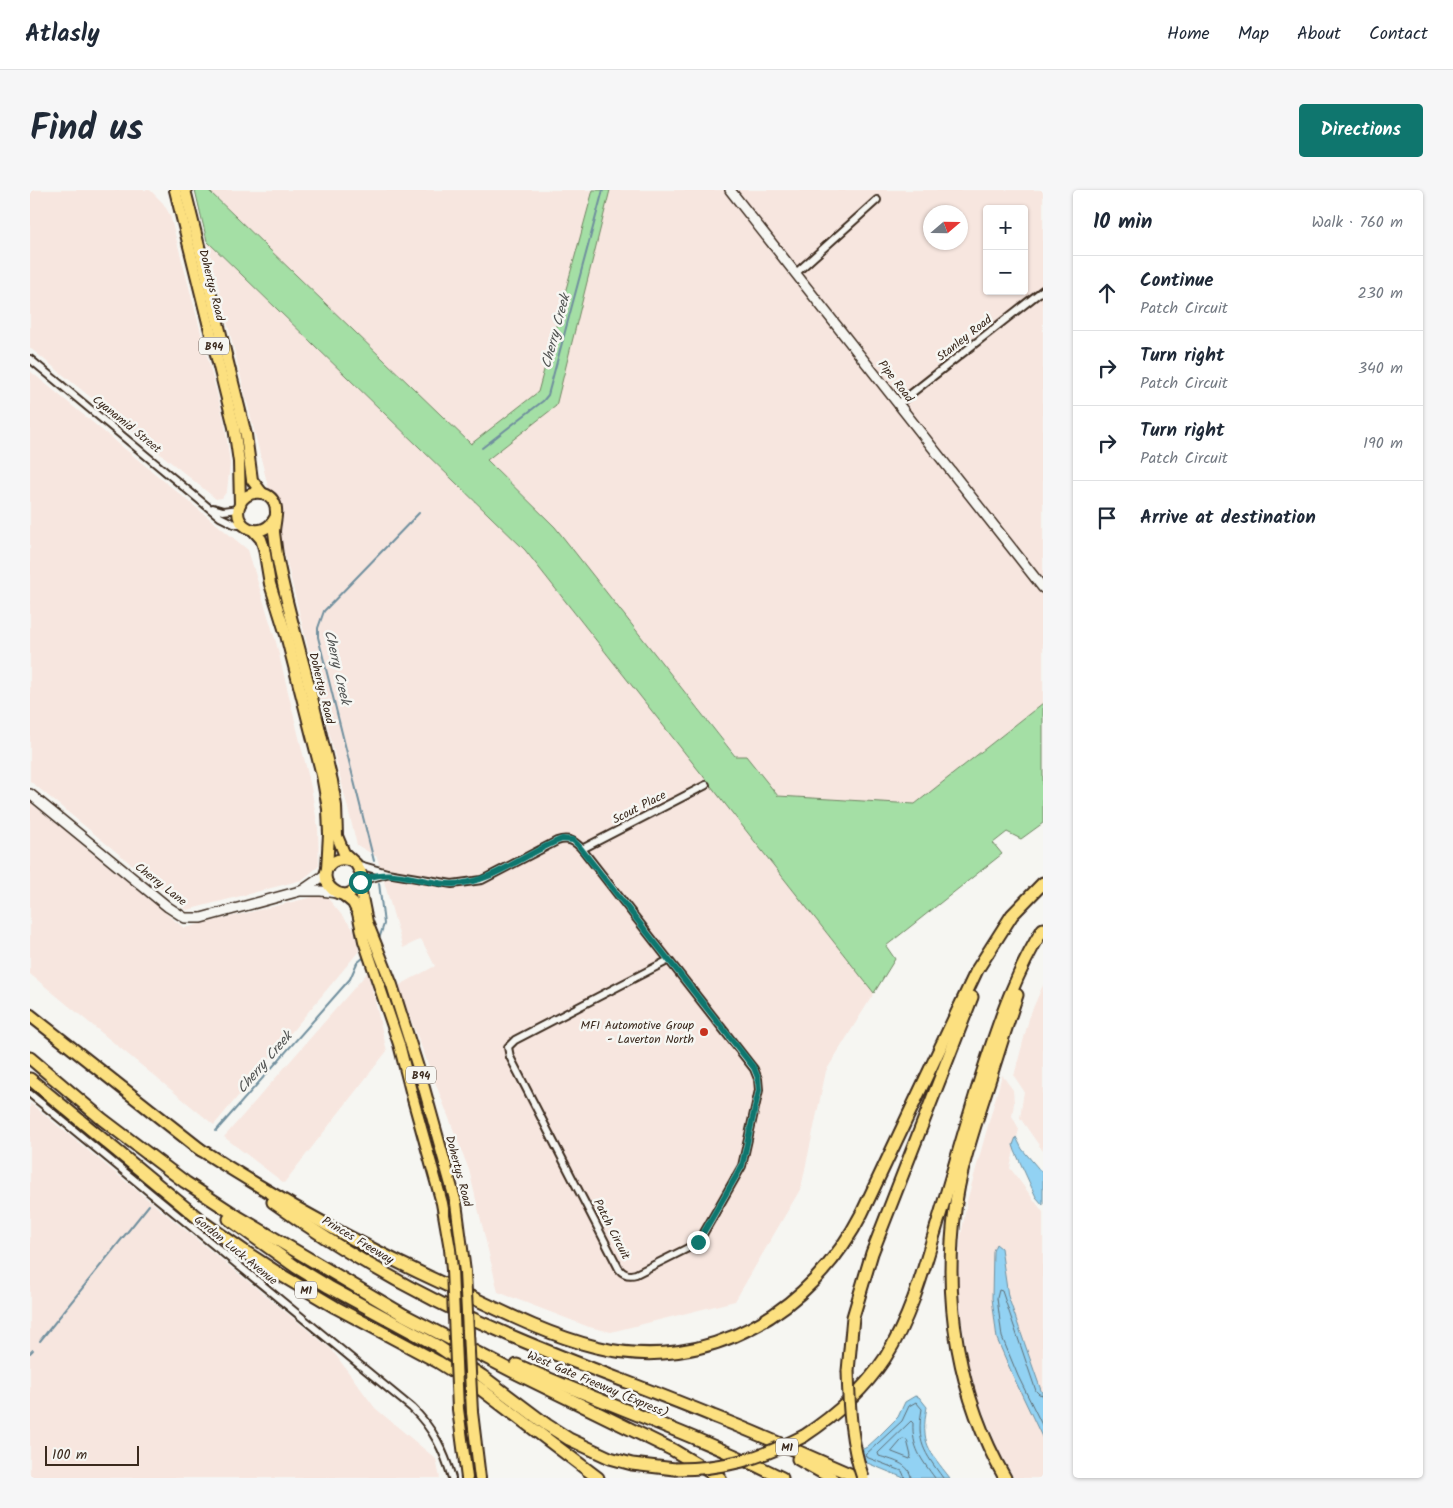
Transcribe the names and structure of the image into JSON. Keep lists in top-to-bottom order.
{
  "streets": {
    "highway": ["Princes Freeway", "M1", "West Gate Freeway (Express)"],
    "main road": ["Dohertys Road", "B94"],
    "street": [
      "Stanley Road",
      "Pipe Road",
      "Cyanamid Street",
      "Scout Place",
      "Cherry Lane",
      "Patch Circuit",
      "Gordon Luck Avenue"
    ]
  },
  "crossings": [
    ["Dohertys Road", "B94"],
    ["Dohertys Road", "Cyanamid Street"],
    ["Dohertys Road", "Cherry Lane"],
    ["Dohertys Road", "Patch Circuit"],
    ["Stanley Road", "Pipe Road"],
    ["B94", "Cyanamid Street"],
    ["B94", "Cherry Lane"],
    ["B94", "Patch Circuit"],
    ["Scout Place", "Patch Circuit"],
    ["Cherry Lane", "Patch Circuit"],
    ["Princes Freeway", "M1"],
    ["M1", "West Gate Freeway (Express)"]
  ],
  "water": ["Cherry Creek"],
  "places": ["MFI Automotive Group - Laverton North"],
  "scale_bar": "100 m",
  "north": "right",
  "page": {
    "header": "Atlasly",
    "nav": [
      "Home",
      "Map",
      "About",
      "Contact"
    ],
    "title": "Find us",
    "buttons": "Directions",
    "heading": ["10 min", "Walk · 760 m"],
    "map_buttons": ["+", "−"],
    "list": [
      ["Continue", "Patch Circuit", "230 m"],
      ["Turn right", "Patch Circuit", "340 m"],
      ["Turn right", "Patch Circuit", "190 m"],
      "Arrive at destination"
    ],
    "scale": "100 m"
  }
}
